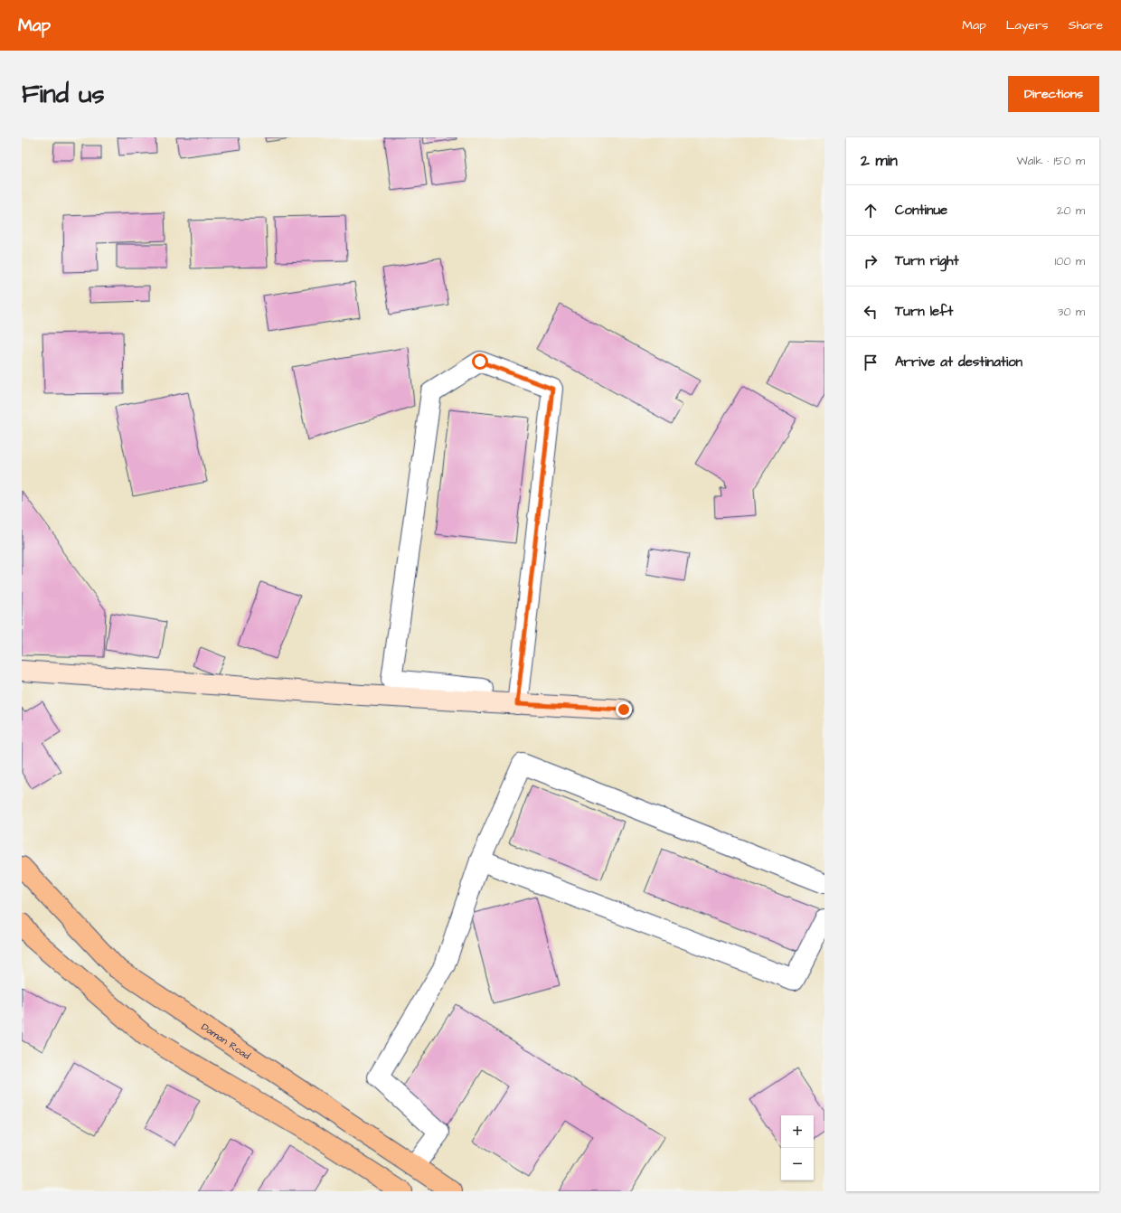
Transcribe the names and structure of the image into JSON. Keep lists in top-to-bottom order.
{
  "streets": {
    "main road": ["Daman Road"]
  },
  "page": {
    "header": "Map",
    "nav": ["Map", "Layers", "Share"],
    "buttons": "Directions",
    "title": "Find us",
    "heading": ["2 min", "Walk · 150 m"],
    "list": [
      ["Continue", "20 m"],
      ["Turn right", "100 m"],
      ["Turn left", "30 m"],
      "Arrive at destination"
    ],
    "map_buttons": ["+", "−"]
  }
}
